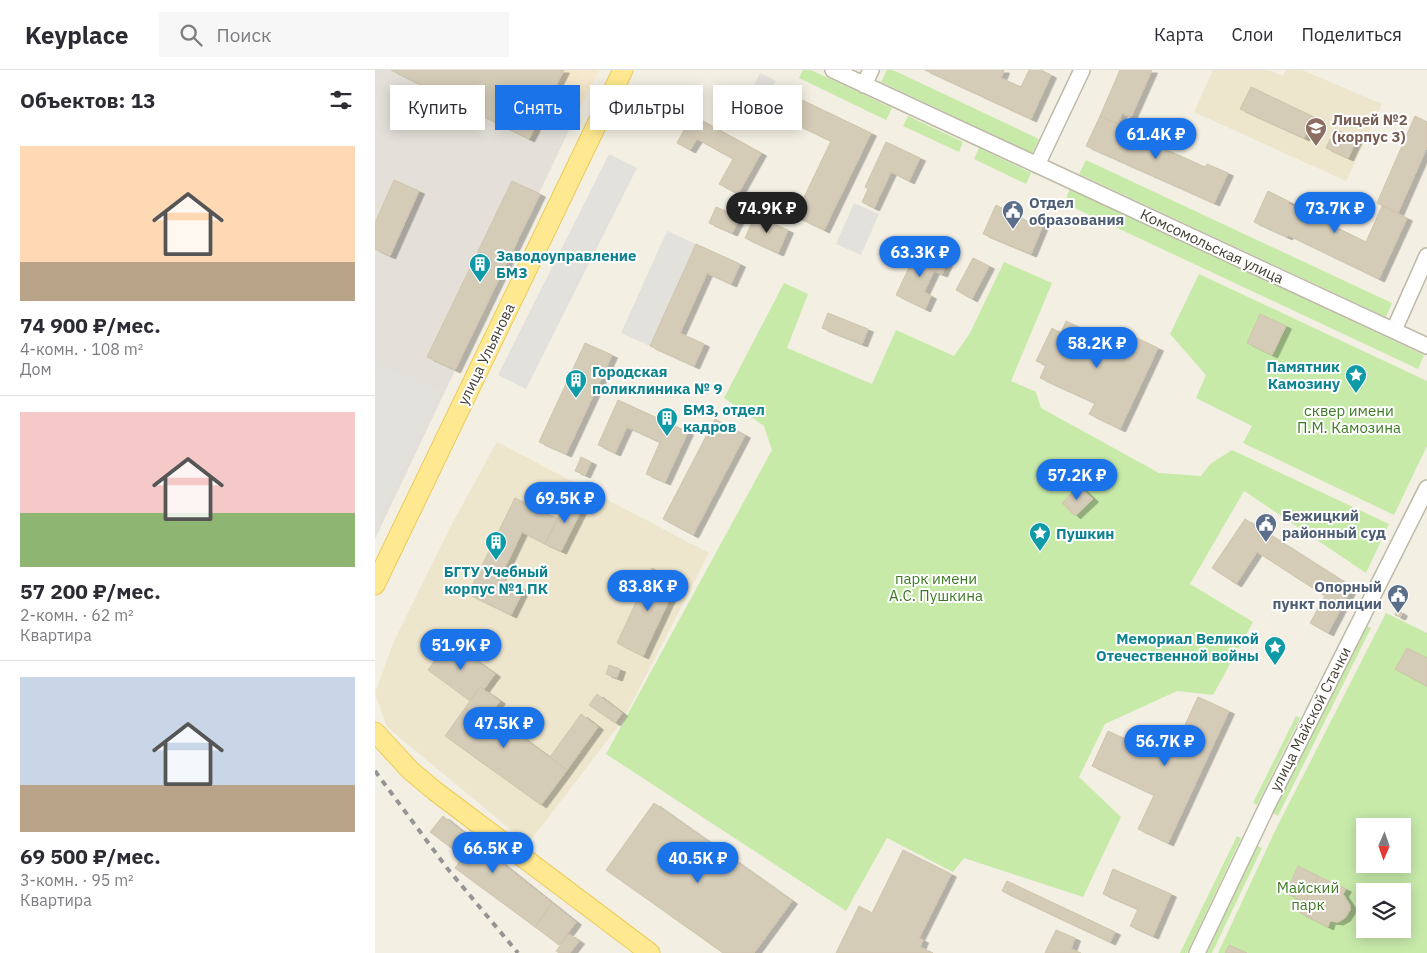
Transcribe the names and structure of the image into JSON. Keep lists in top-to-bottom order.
{
  "streets": {
    "main road": ["улица Ульянова"],
    "street": ["Комсомольская улица", "улица Майской Стачки"]
  },
  "parks": ["сквер имени П.М. Камозина", "парк имени А.С. Пушкина", "Майский парк"],
  "places": {
    "school or university": ["Лицей №2 (корпус 3)"],
    "public building": ["Отдел образования", "Бежицкий районный суд", "Опорный пункт полиции"],
    "building": [
      "Заводоуправление БМЗ",
      "Городская поликлиника № 9",
      "БМЗ, отдел кадров",
      "БГТУ Учебный корпус №1 ПК"
    ],
    "place": ["Памятник Камозину", "Пушкин", "Мемориал Великой Отечественной войны"]
  },
  "north": "bottom",
  "page": {
    "header": "Keyplace",
    "search": "Поиск",
    "nav": ["Карта", "Слои", "Поделиться"],
    "heading": "Объектов: 13",
    "chip": [
      "Купить",
      "Снять",
      "Фильтры",
      "Новое"
    ],
    "price": [
      "61.4K ₽",
      "74.9K ₽",
      "73.7K ₽",
      "63.3K ₽",
      "58.2K ₽",
      "57.2K ₽",
      "69.5K ₽",
      "83.8K ₽",
      "51.9K ₽",
      "47.5K ₽",
      "56.7K ₽",
      "66.5K ₽",
      "40.5K ₽"
    ],
    "list": [
      {
        "name": "74 900 ₽/мес.",
        "note": "4-комн. · 108 m² · Дом"
      },
      {
        "name": "57 200 ₽/мес.",
        "note": "2-комн. · 62 m² · Квартира"
      },
      {
        "name": "69 500 ₽/мес.",
        "note": "3-комн. · 95 m² · Квартира"
      }
    ]
  }
}
